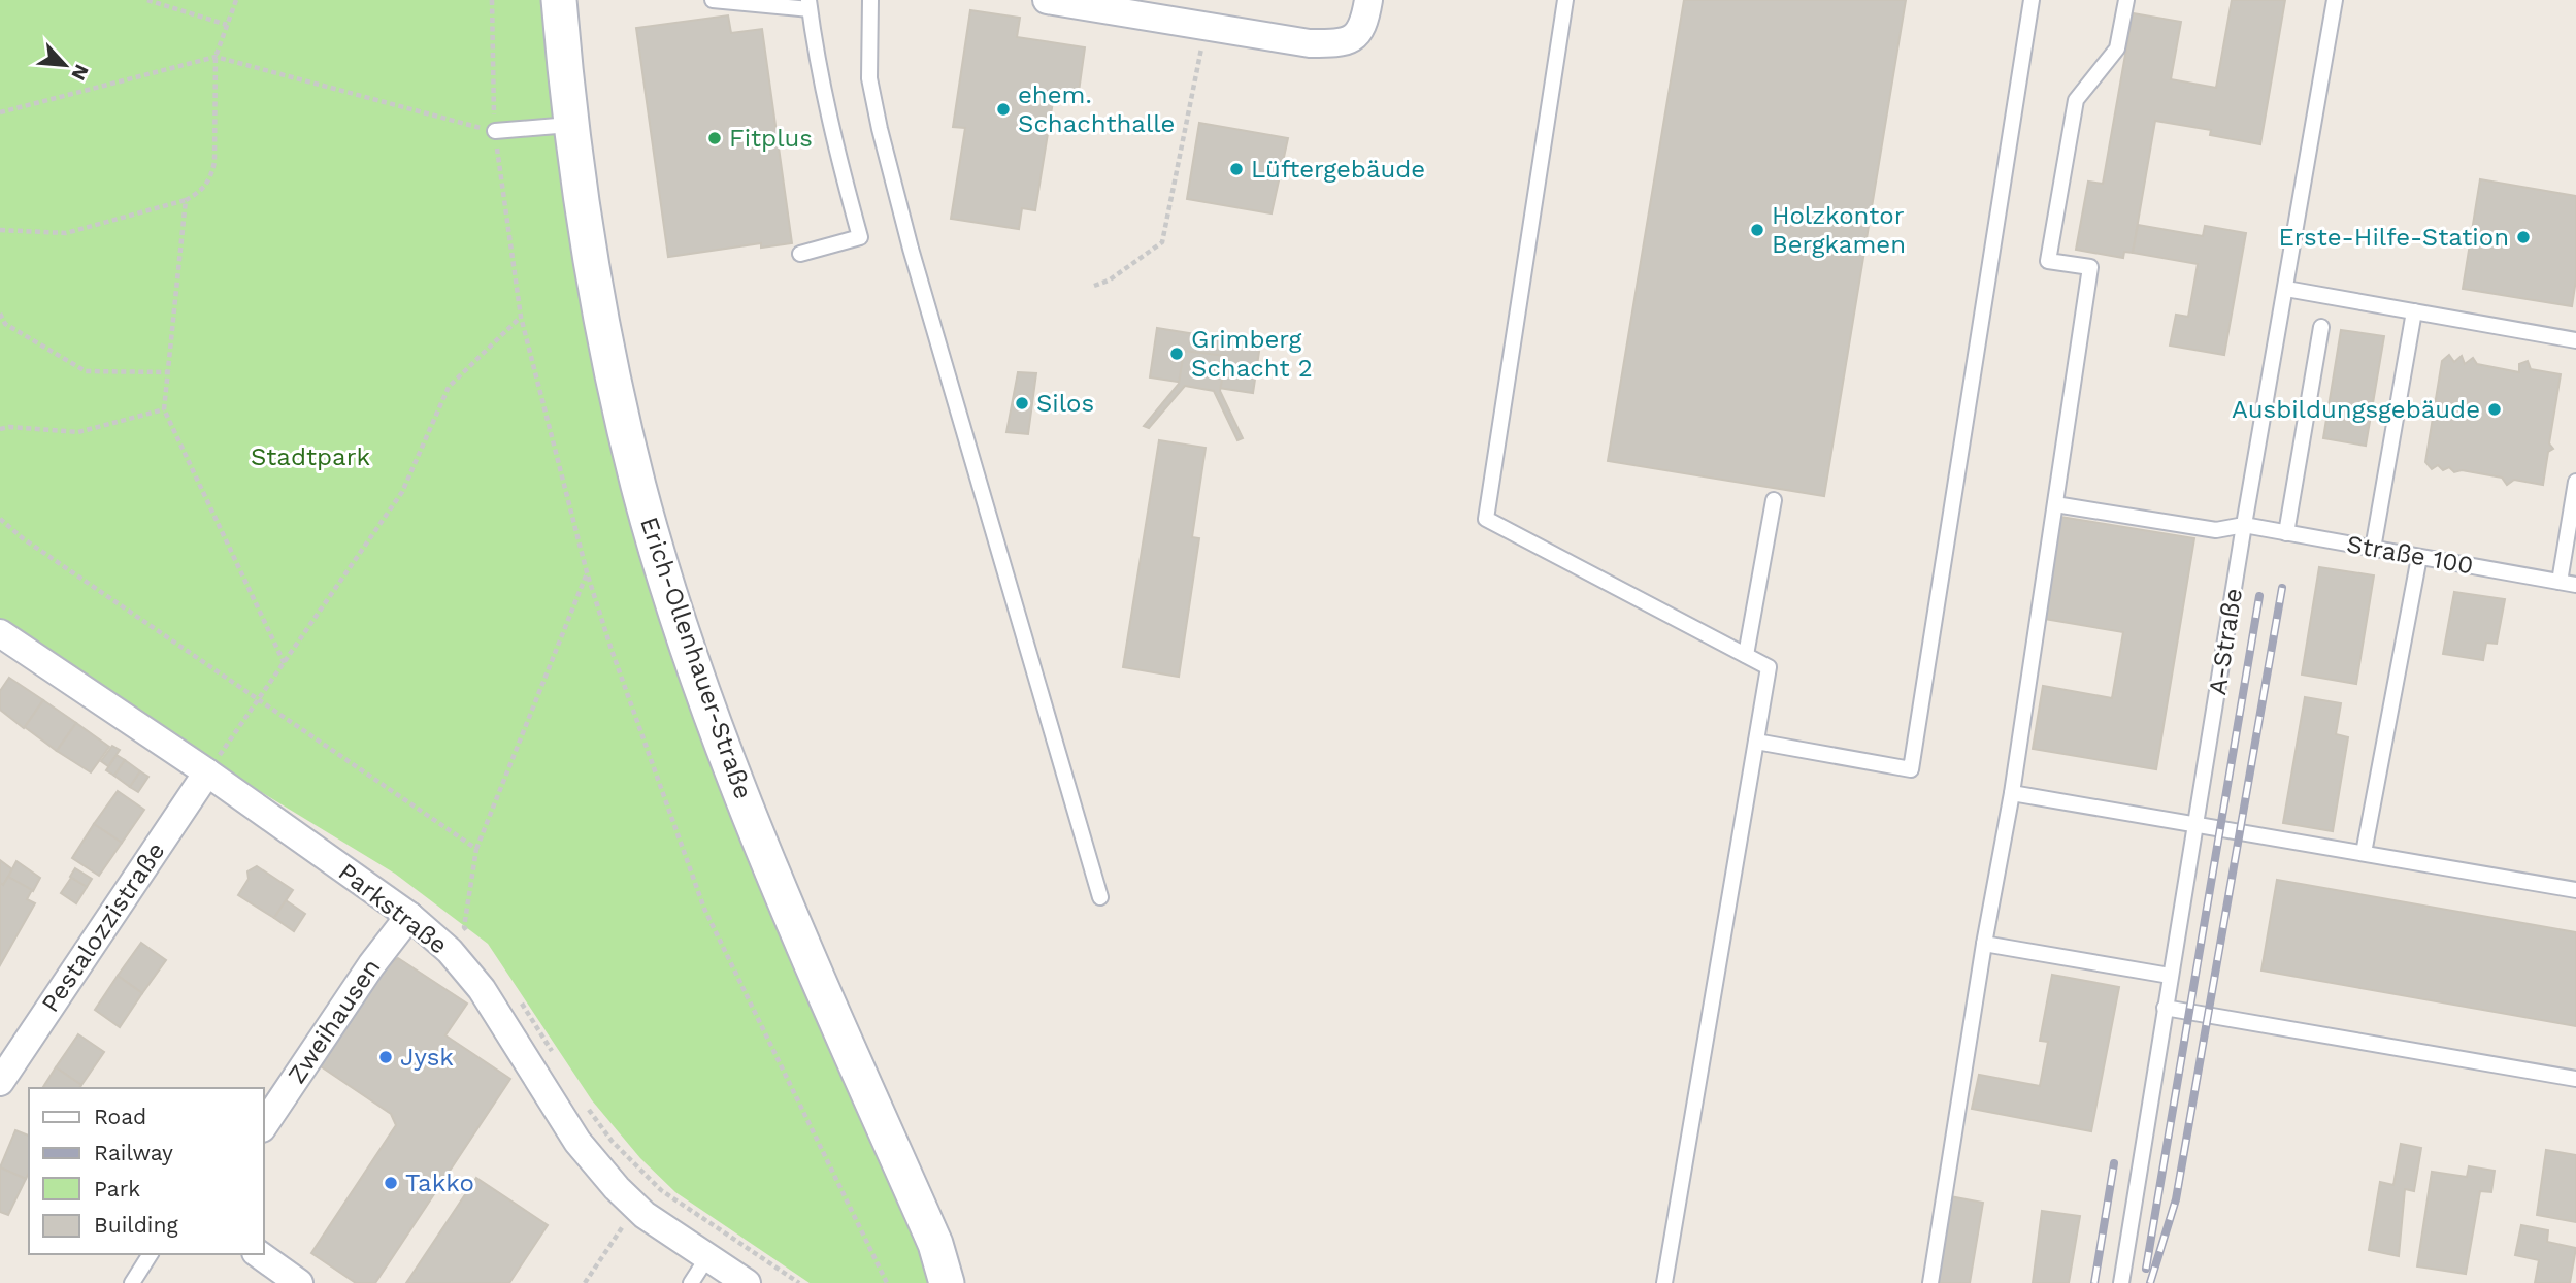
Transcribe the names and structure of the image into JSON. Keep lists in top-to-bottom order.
{
  "streets": {
    "street": [
      "Erich-Ollenhauer-Straße",
      "Parkstraße",
      "Pestalozzistraße",
      "Zweihausen"
    ],
    "lane": ["Straße 100", "A-Straße"]
  },
  "crossings": [
    ["Straße 100", "A-Straße"],
    ["Parkstraße", "Pestalozzistraße"],
    ["Parkstraße", "Zweihausen"]
  ],
  "parks": ["Stadtpark"],
  "places": [
    "ehem. Schachthalle",
    "Fitplus",
    "Lüftergebäude",
    "Holzkontor Bergkamen",
    "Erste-Hilfe-Station",
    "Grimberg Schacht 2",
    "Silos",
    "Ausbildungsgebäude",
    "Jysk",
    "Takko"
  ],
  "legend": [
    "Road",
    "Railway",
    "Park",
    "Building"
  ],
  "north": "bottom right"
}
